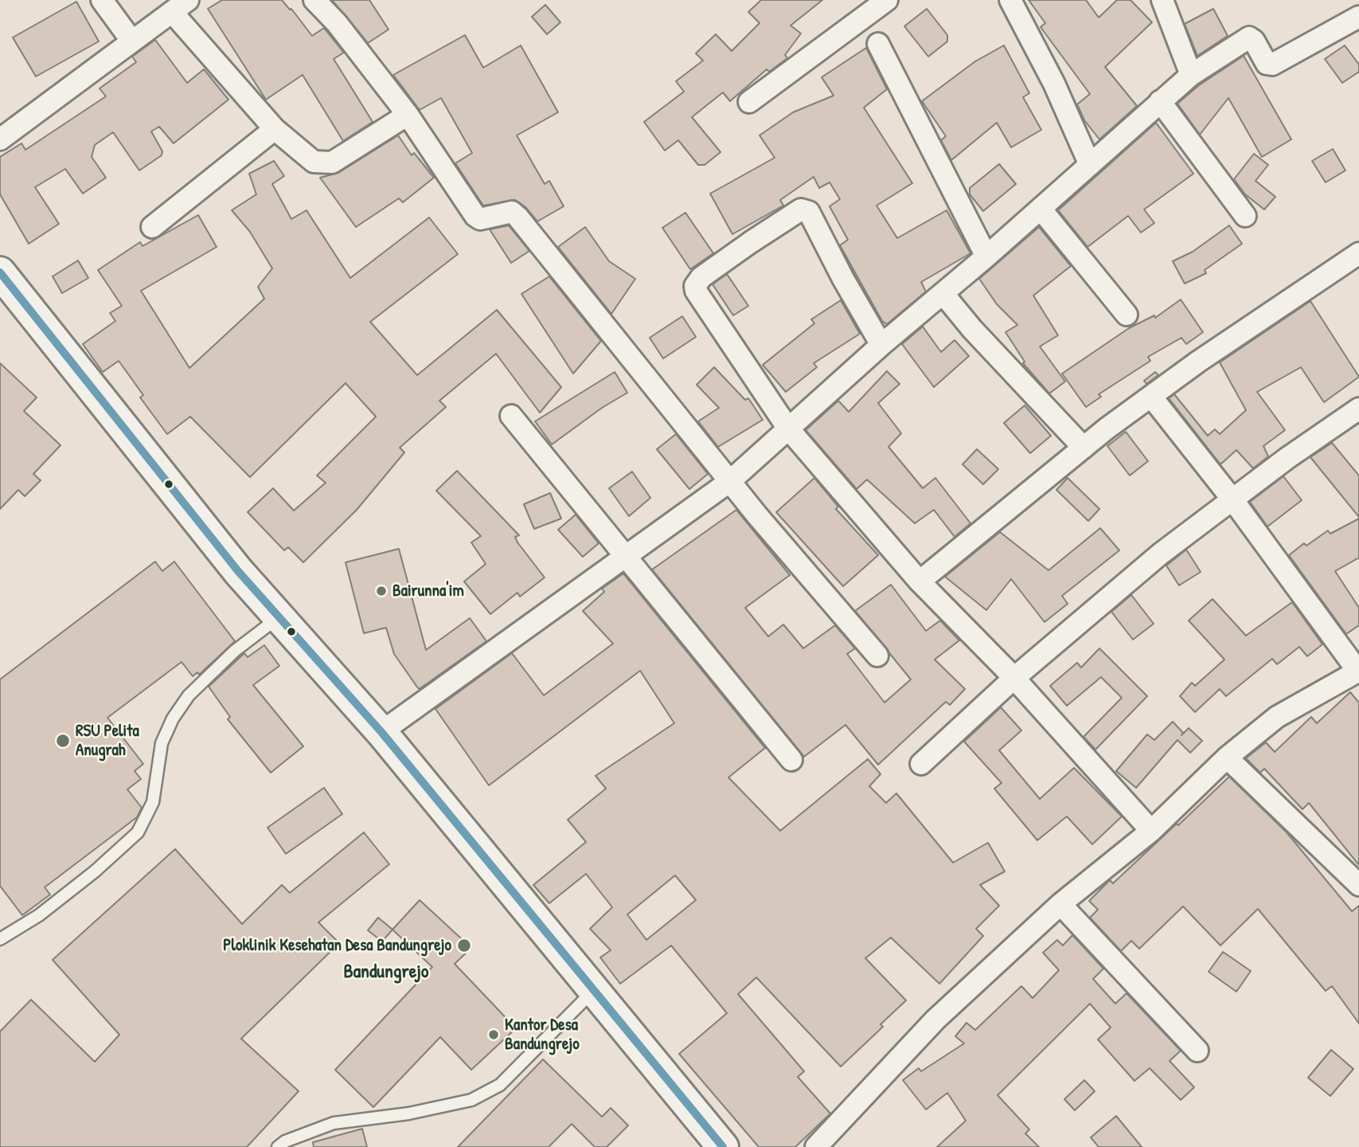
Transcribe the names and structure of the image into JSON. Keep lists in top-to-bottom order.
{
  "districts": ["Bandungrejo"],
  "places": [
    "Bairunna'im",
    "RSU Pelita Anugrah",
    "Ploklinik Kesehatan Desa Bandungrejo",
    "Kantor Desa Bandungrejo"
  ]
}
